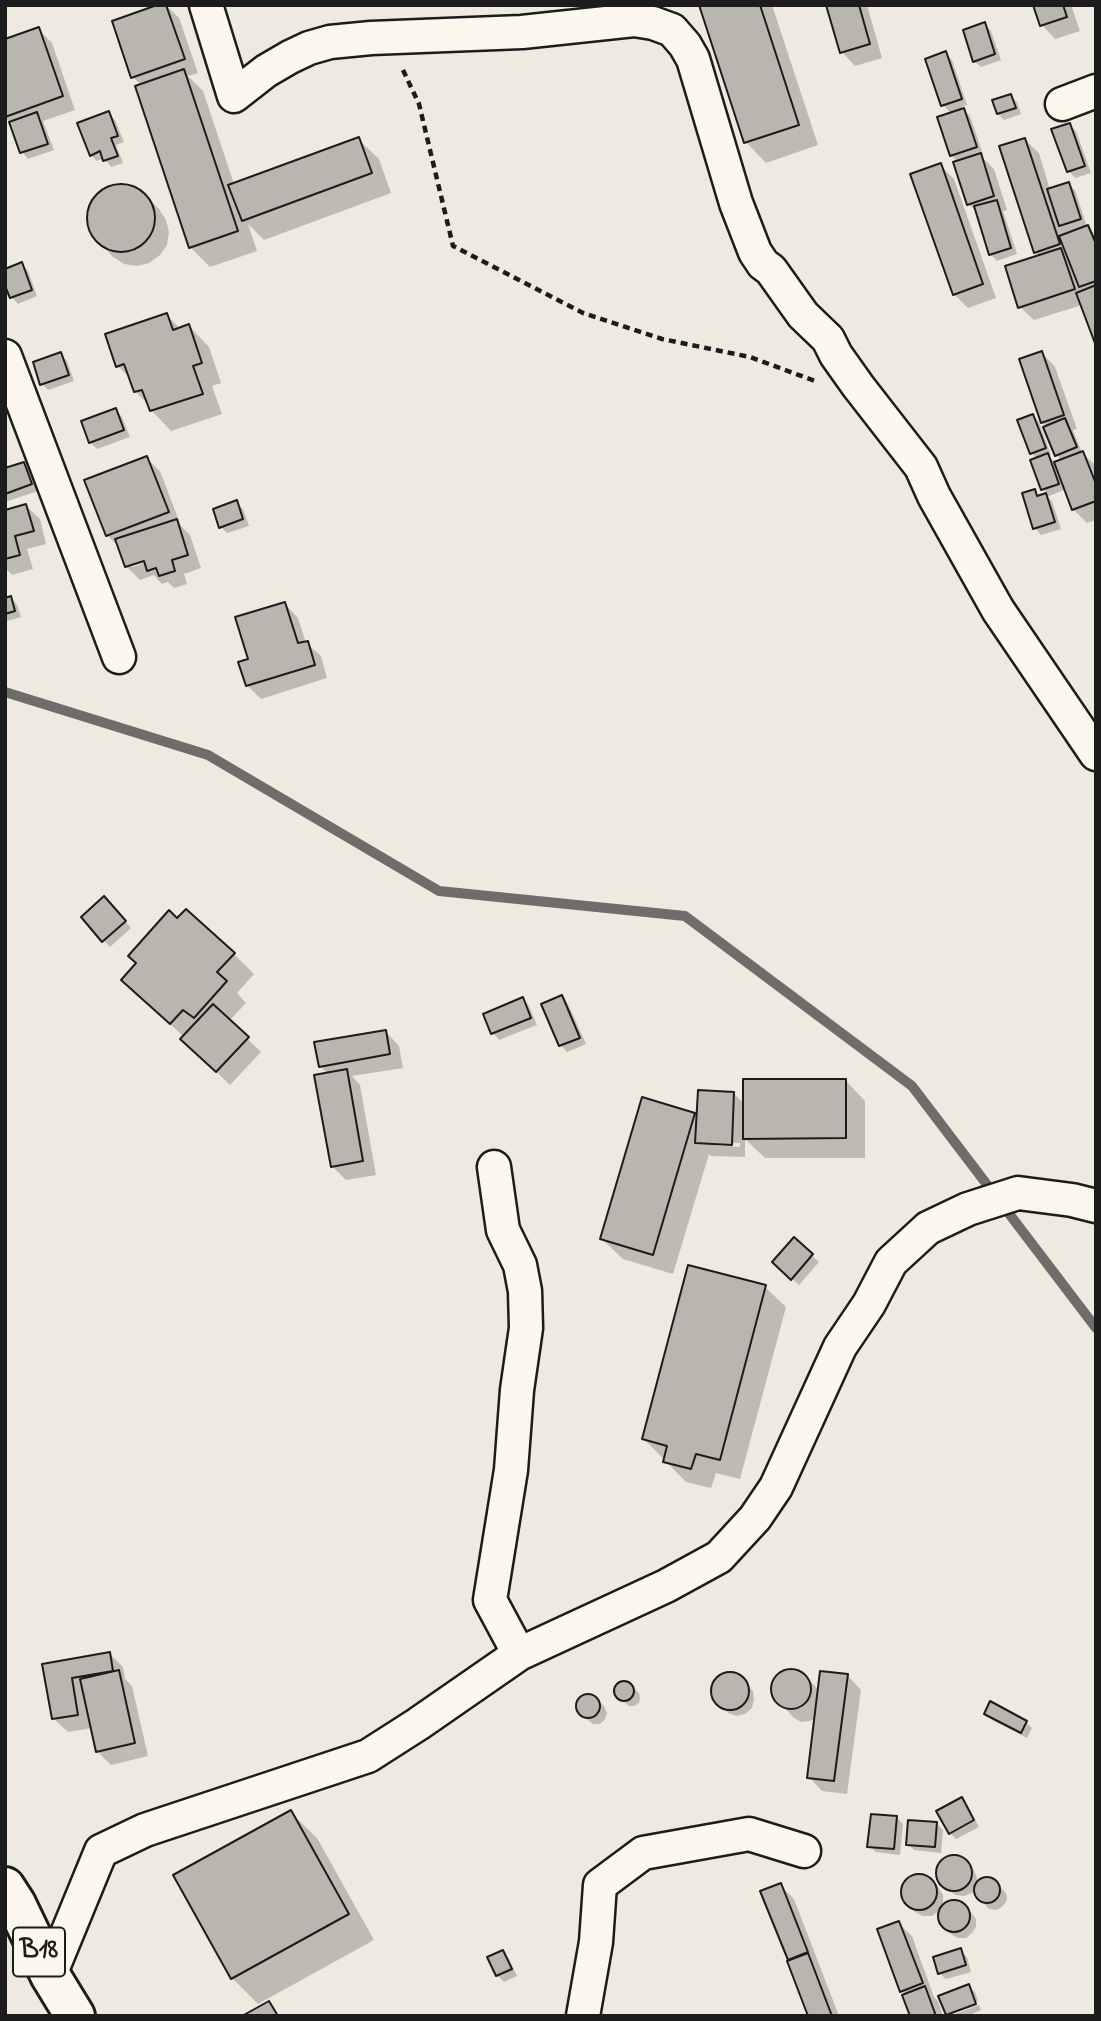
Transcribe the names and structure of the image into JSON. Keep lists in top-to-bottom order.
{
  "streets": {
    "highway": ["B18"]
  }
}
